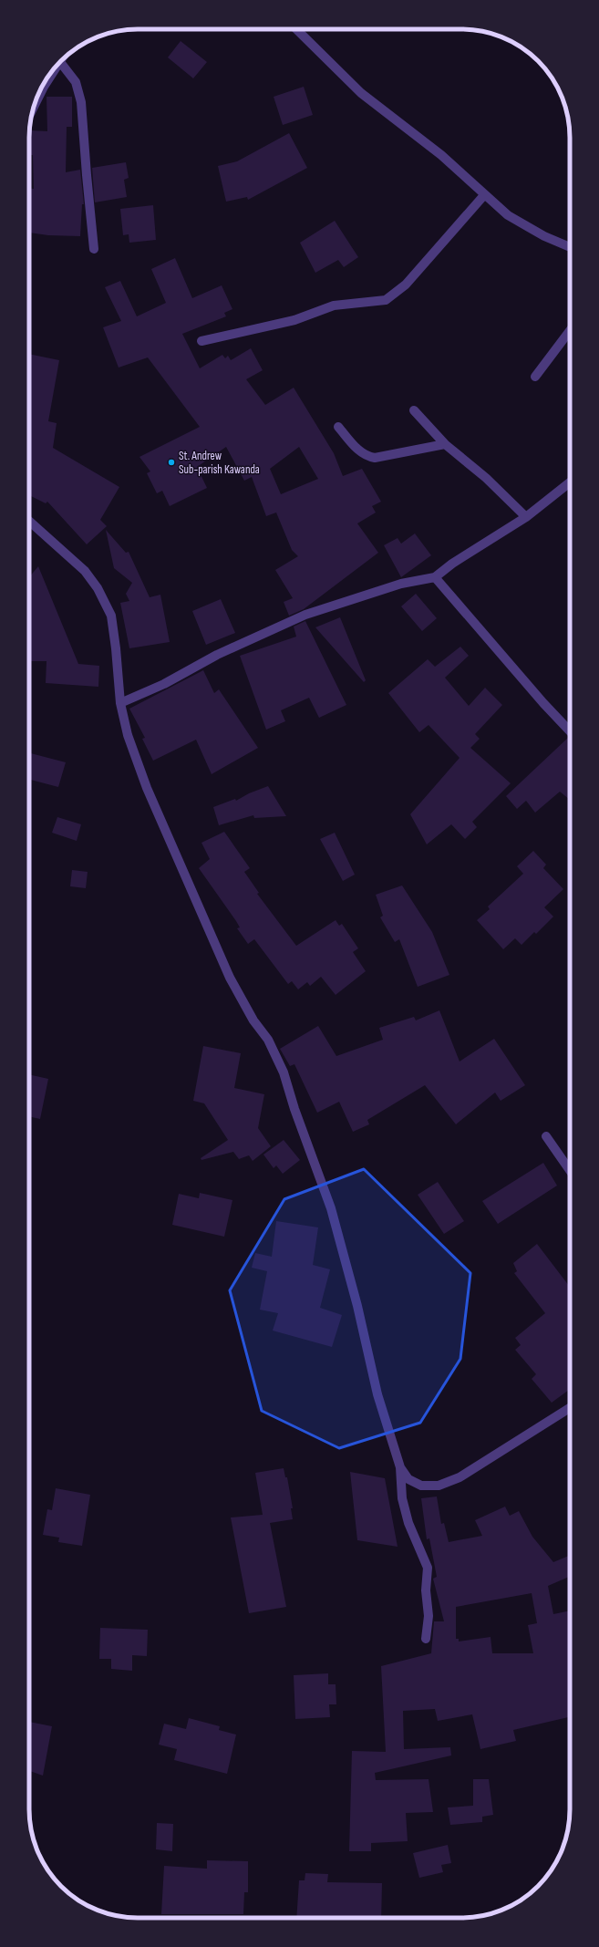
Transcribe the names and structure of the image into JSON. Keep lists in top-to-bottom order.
{
  "places": ["St. Andrew Sub-parish Kawanda"]
}
